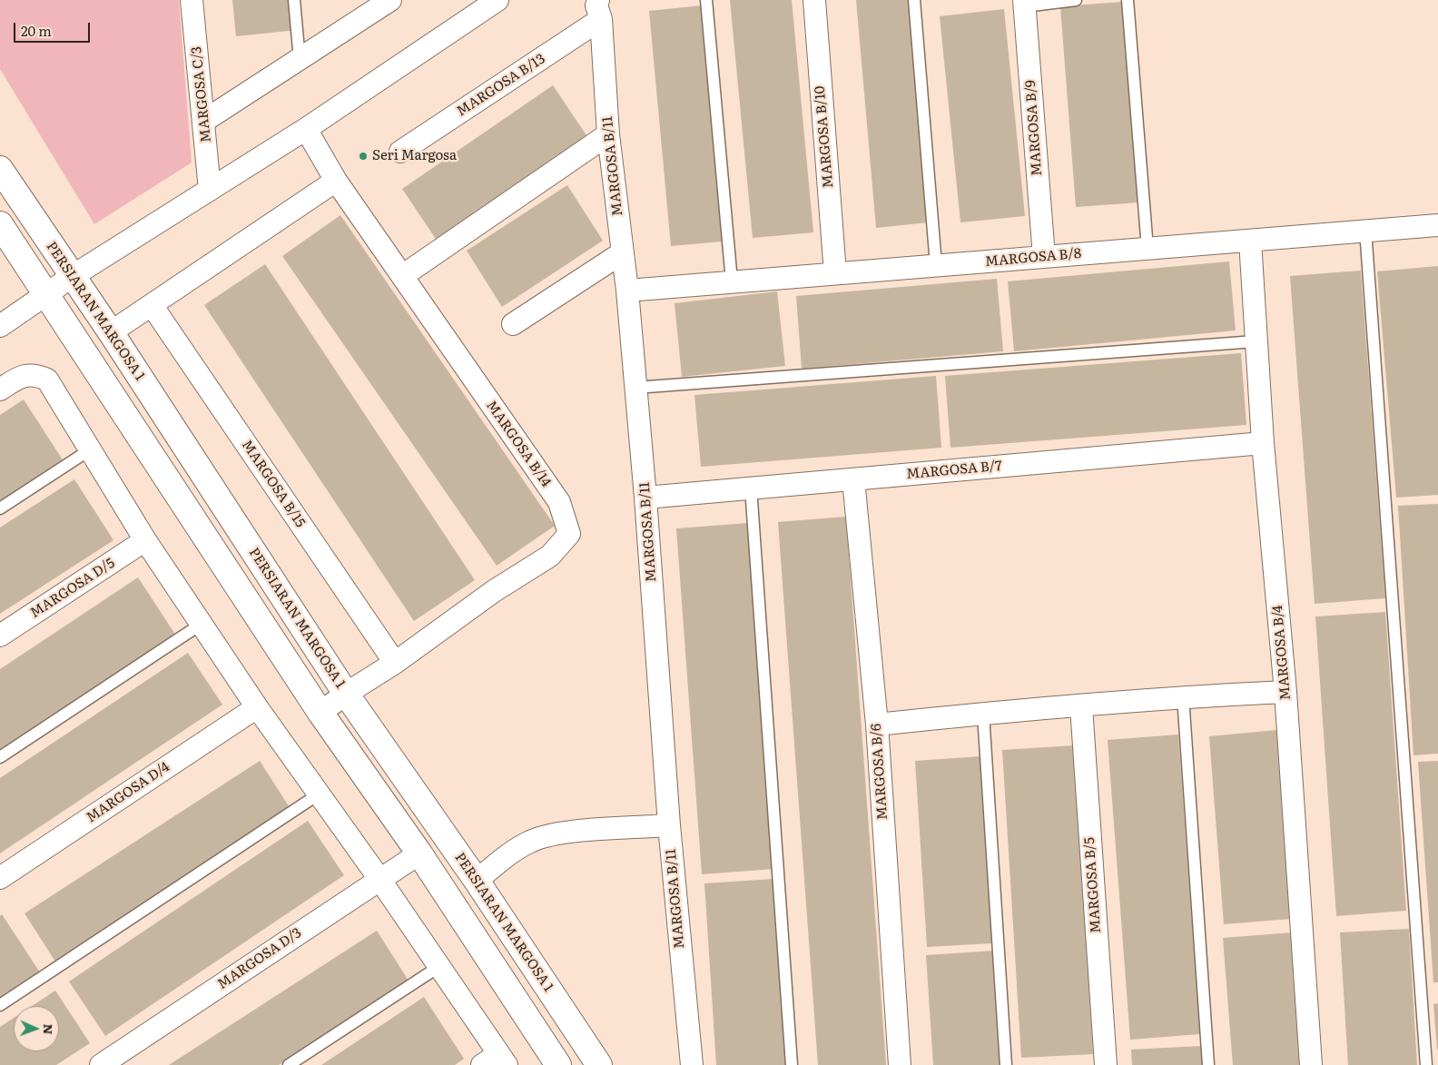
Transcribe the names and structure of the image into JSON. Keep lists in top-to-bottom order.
{
  "streets": {
    "street": [
      "MARGOSA B/13",
      "MARGOSA C/3",
      "MARGOSA B/9",
      "MARGOSA B/10",
      "MARGOSA B/11",
      "MARGOSA B/8",
      "PERSIARAN MARGOSA 1",
      "MARGOSA B/14",
      "MARGOSA B/7",
      "MARGOSA B/15",
      "MARGOSA D/5",
      "MARGOSA B/4",
      "MARGOSA B/6",
      "MARGOSA D/4",
      "MARGOSA B/5",
      "MARGOSA D/3"
    ]
  },
  "crossings": [
    ["MARGOSA B/13", "MARGOSA B/11"],
    ["MARGOSA B/9", "MARGOSA B/8"],
    ["MARGOSA B/10", "MARGOSA B/8"],
    ["MARGOSA B/11", "MARGOSA B/8"],
    ["MARGOSA B/11", "MARGOSA B/7"],
    ["MARGOSA B/8", "MARGOSA B/4"],
    ["PERSIARAN MARGOSA 1", "MARGOSA B/14"],
    ["MARGOSA B/14", "MARGOSA B/15"],
    ["MARGOSA B/7", "MARGOSA B/4"],
    ["MARGOSA B/7", "MARGOSA B/6"]
  ],
  "places": ["Seri Margosa"],
  "scale_bar": "20 m",
  "north": "right"
}
